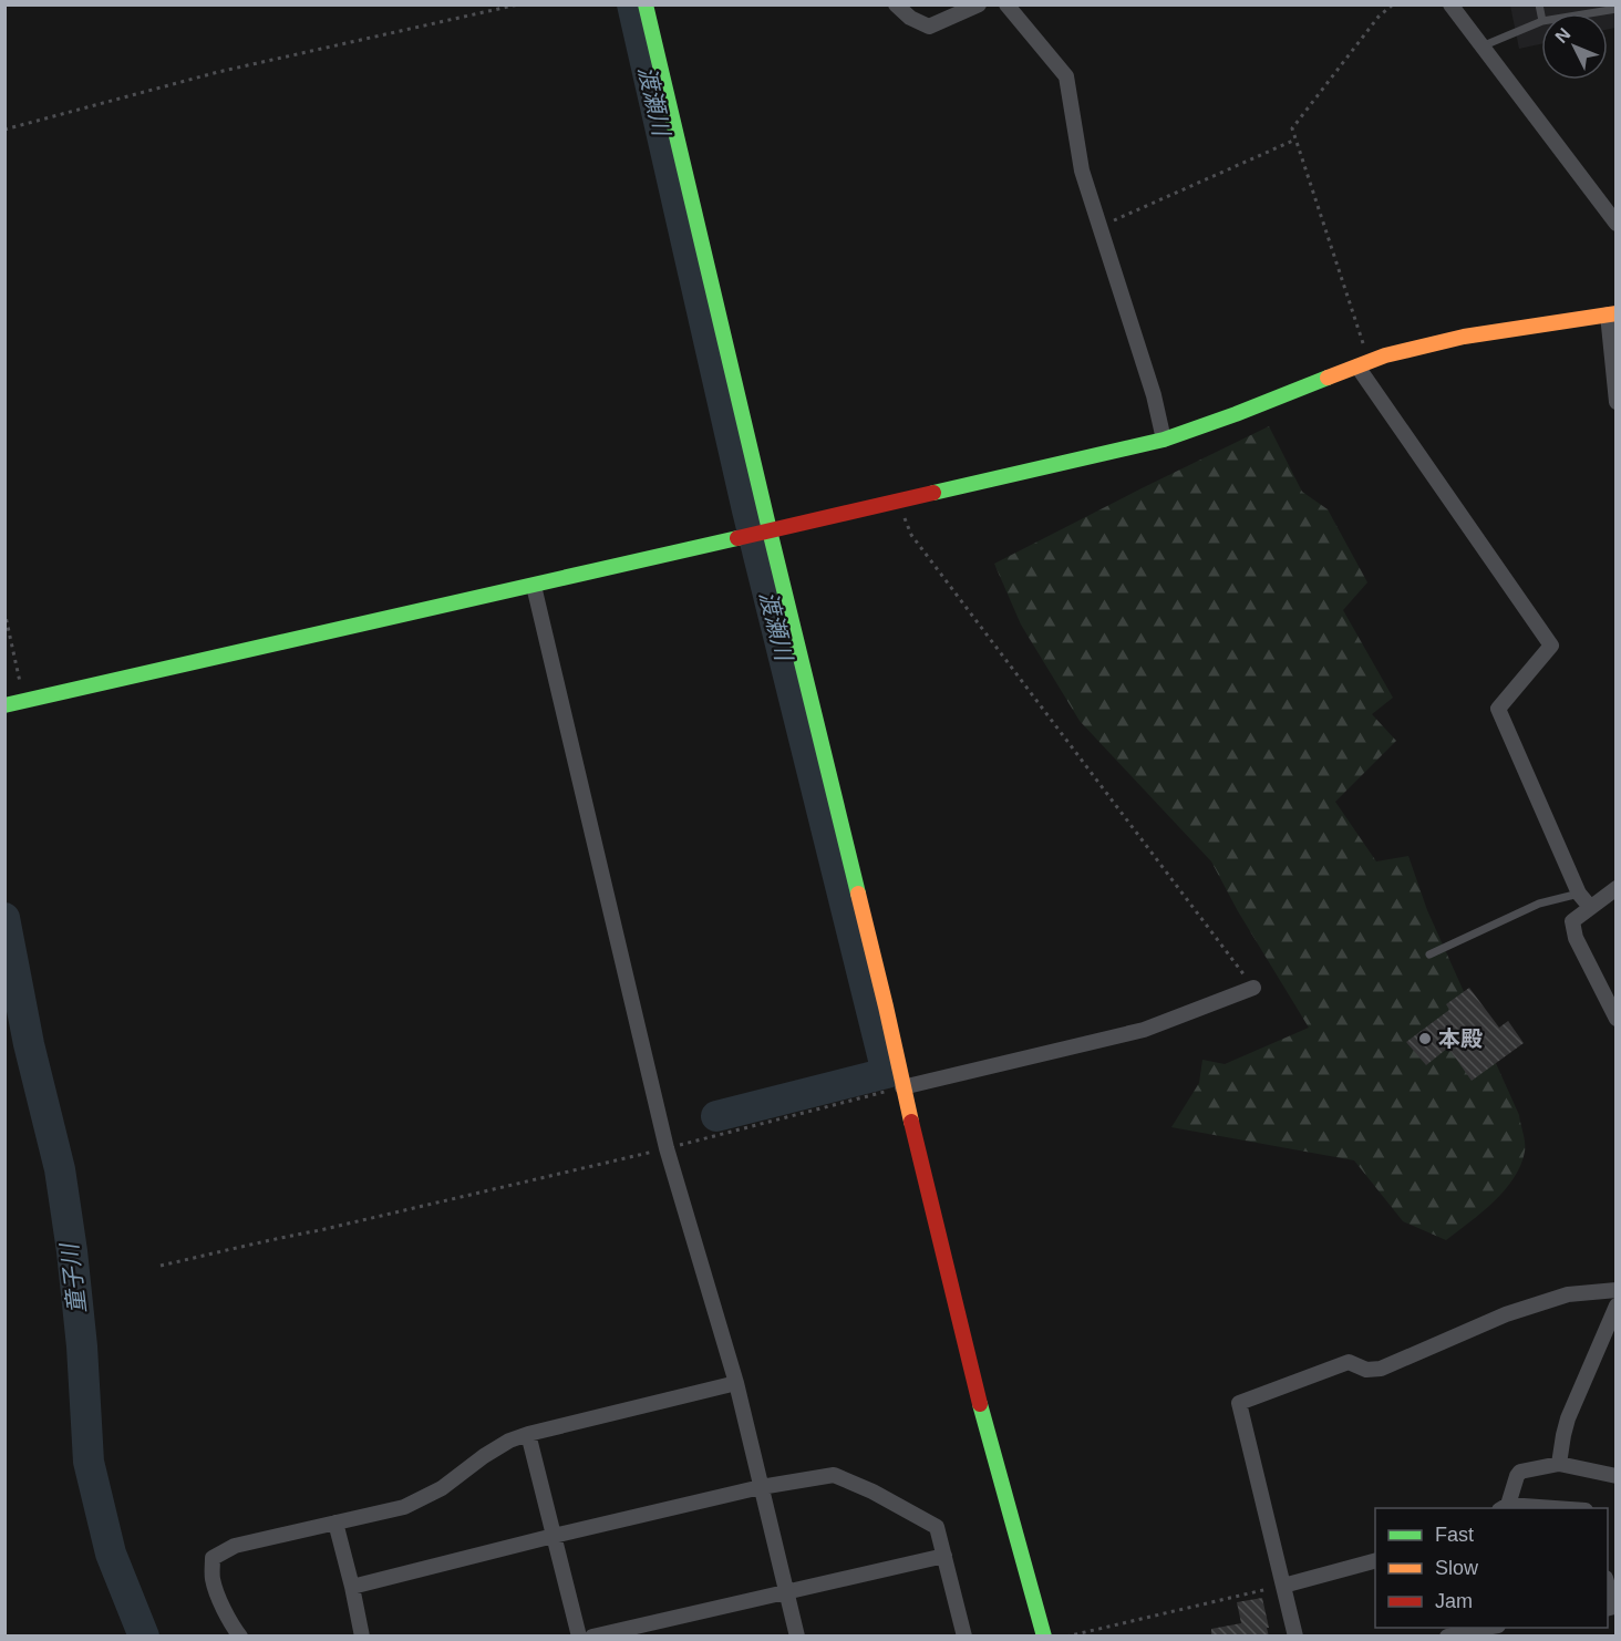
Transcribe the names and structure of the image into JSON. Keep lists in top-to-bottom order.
{
  "water": ["渡瀬川", "童子川"],
  "places": ["本殿"],
  "legend": ["Fast", "Slow", "Jam"],
  "north": "top left"
}
